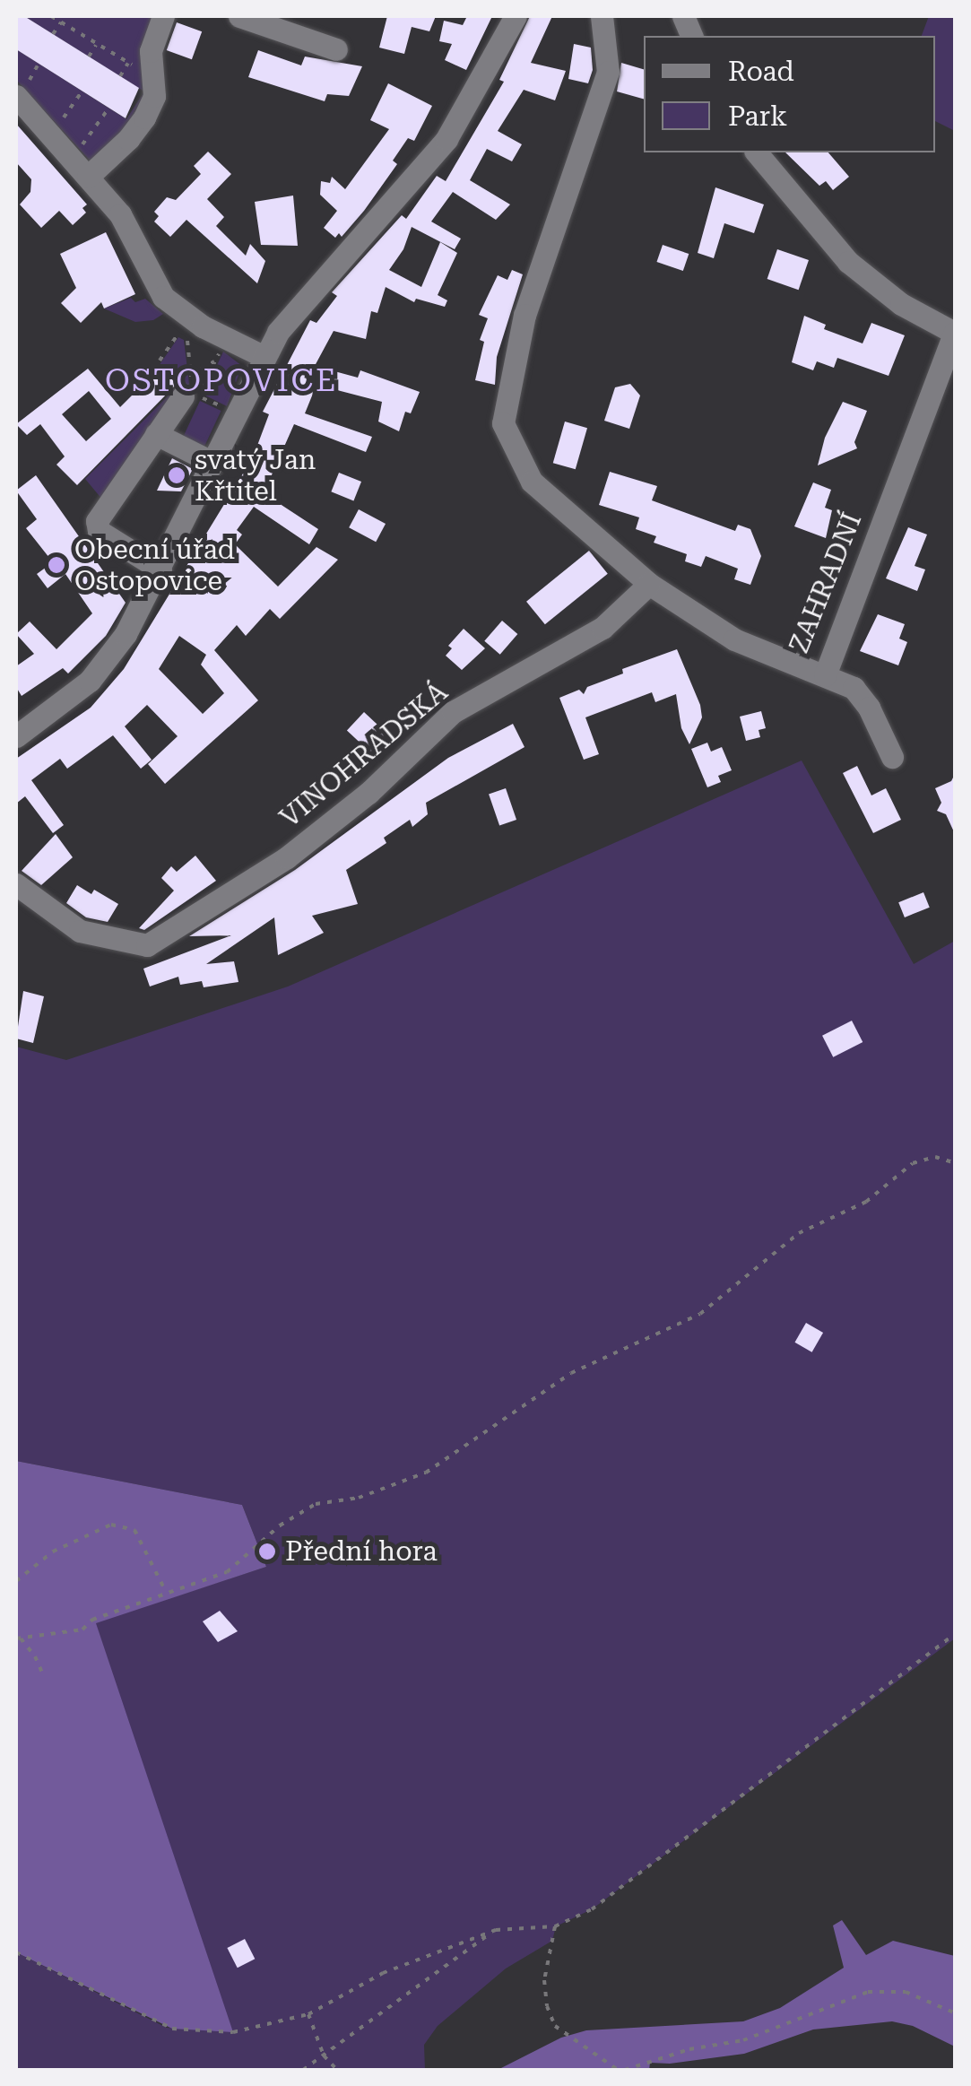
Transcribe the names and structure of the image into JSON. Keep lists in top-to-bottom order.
{
  "streets": {
    "street": ["ZAHRADNÍ", "VINOHRADSKÁ"]
  },
  "crossings": [
    ["ZAHRADNÍ", "VINOHRADSKÁ"]
  ],
  "districts": ["OSTOPOVICE"],
  "places": ["svatý Jan Křtitel", "Obecní úřad Ostopovice", "Přední hora"],
  "legend": ["Road", "Park"]
}
